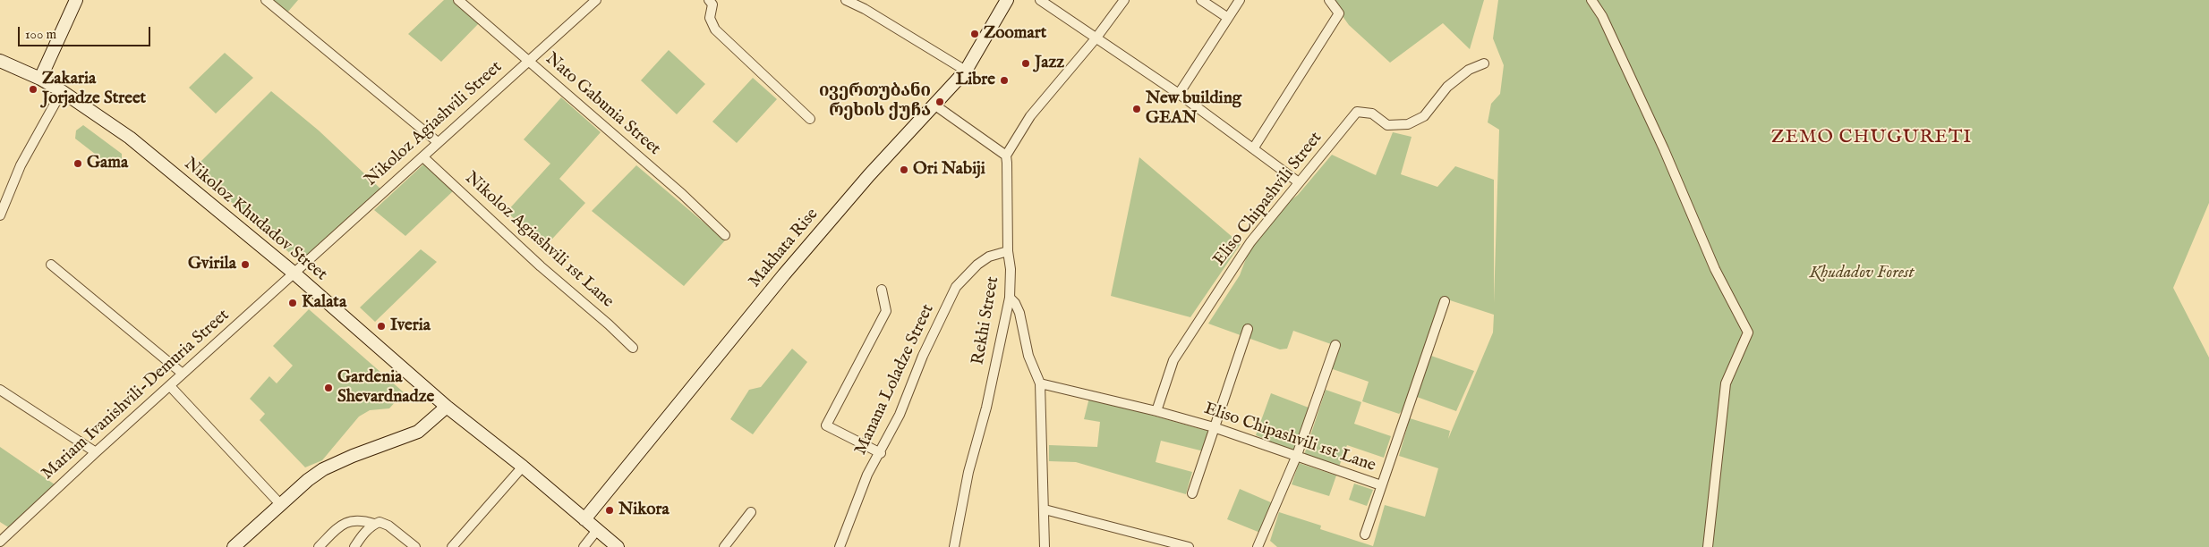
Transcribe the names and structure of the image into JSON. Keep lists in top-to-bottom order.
{
  "streets": {
    "main road": ["Nikoloz Khudadov Street", "Makhata Rise"],
    "street": [
      "Nato Gabunia Street",
      "Nikoloz Agiashvili Street",
      "Eliso Chipashvili Street",
      "Nikoloz Agiashvili 1st Lane",
      "Rekhi Street",
      "Manana Loladze Street",
      "Mariam Ivanishvili-Demuria Street",
      "Eliso Chipashvili 1st Lane"
    ]
  },
  "crossings": [
    ["Nato Gabunia Street", "Nikoloz Agiashvili Street"],
    ["Nikoloz Agiashvili Street", "Nikoloz Khudadov Street"],
    ["Nikoloz Agiashvili Street", "Nikoloz Agiashvili 1st Lane"],
    ["Nikoloz Agiashvili Street", "Mariam Ivanishvili-Demuria Street"],
    ["Eliso Chipashvili Street", "Eliso Chipashvili 1st Lane"],
    ["Nikoloz Khudadov Street", "Makhata Rise"],
    ["Nikoloz Khudadov Street", "Mariam Ivanishvili-Demuria Street"],
    ["Rekhi Street", "Manana Loladze Street"]
  ],
  "districts": ["ZEMO CHUGURETI"],
  "parks": ["Khudadov Forest"],
  "places": [
    "Zoomart",
    "Jazz",
    "Libre",
    "Zakaria Jorjadze Street",
    "ივერთუბანი რეხის ქუჩა",
    "New building GEAN",
    "Gama",
    "Ori Nabiji",
    "Gvirila",
    "Kalata",
    "Iveria",
    "Gardenia Shevardnadze",
    "Nikora"
  ],
  "scale_bar": "100 m"
}
